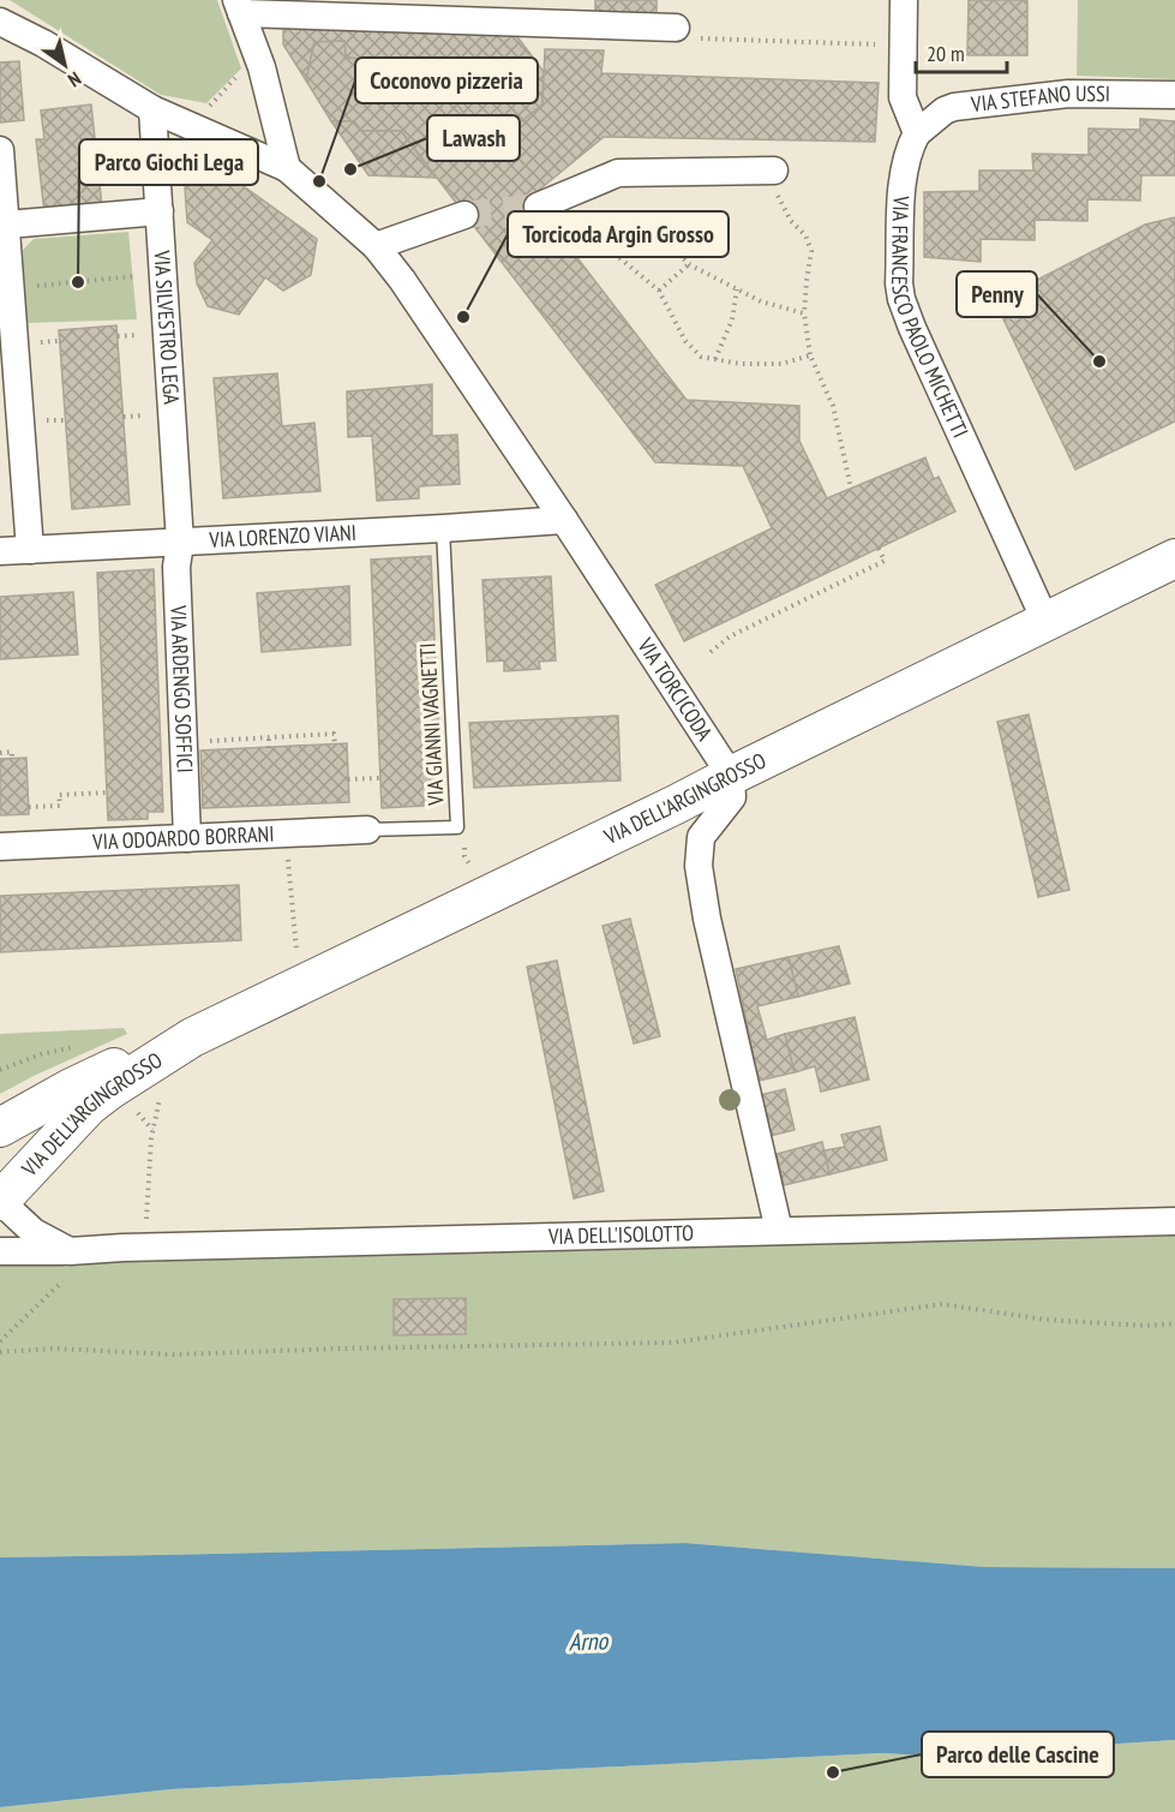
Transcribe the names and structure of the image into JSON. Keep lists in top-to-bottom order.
{
  "streets": {
    "street": [
      "VIA STEFANO USSI",
      "VIA FRANCESCO PAOLO MICHETTI",
      "VIA SILVESTRO LEGA",
      "VIA LORENZO VIANI",
      "VIA TORCICODA",
      "VIA ARDENGO SOFFICI",
      "VIA DELL'ARGINGROSSO",
      "VIA ODOARDO BORRANI",
      "VIA DELL'ISOLOTTO"
    ],
    "lane": ["VIA GIANNI VAGNETTI"]
  },
  "crossings": [
    ["VIA STEFANO USSI", "VIA FRANCESCO PAOLO MICHETTI"],
    ["VIA FRANCESCO PAOLO MICHETTI", "VIA DELL'ARGINGROSSO"],
    ["VIA SILVESTRO LEGA", "VIA LORENZO VIANI"],
    ["VIA SILVESTRO LEGA", "VIA TORCICODA"],
    ["VIA SILVESTRO LEGA", "VIA ARDENGO SOFFICI"],
    ["VIA LORENZO VIANI", "VIA TORCICODA"],
    ["VIA LORENZO VIANI", "VIA ARDENGO SOFFICI"],
    ["VIA LORENZO VIANI", "VIA GIANNI VAGNETTI"],
    ["VIA TORCICODA", "VIA DELL'ARGINGROSSO"],
    ["VIA ARDENGO SOFFICI", "VIA ODOARDO BORRANI"],
    ["VIA GIANNI VAGNETTI", "VIA ODOARDO BORRANI"]
  ],
  "water": ["Arno"],
  "places": [
    "Lawash",
    "Coconovo pizzeria",
    "Parco Giochi Lega",
    "Torcicoda Argin Grosso",
    "Penny",
    "Parco delle Cascine"
  ],
  "scale_bar": "20 m",
  "north": "bottom right"
}
